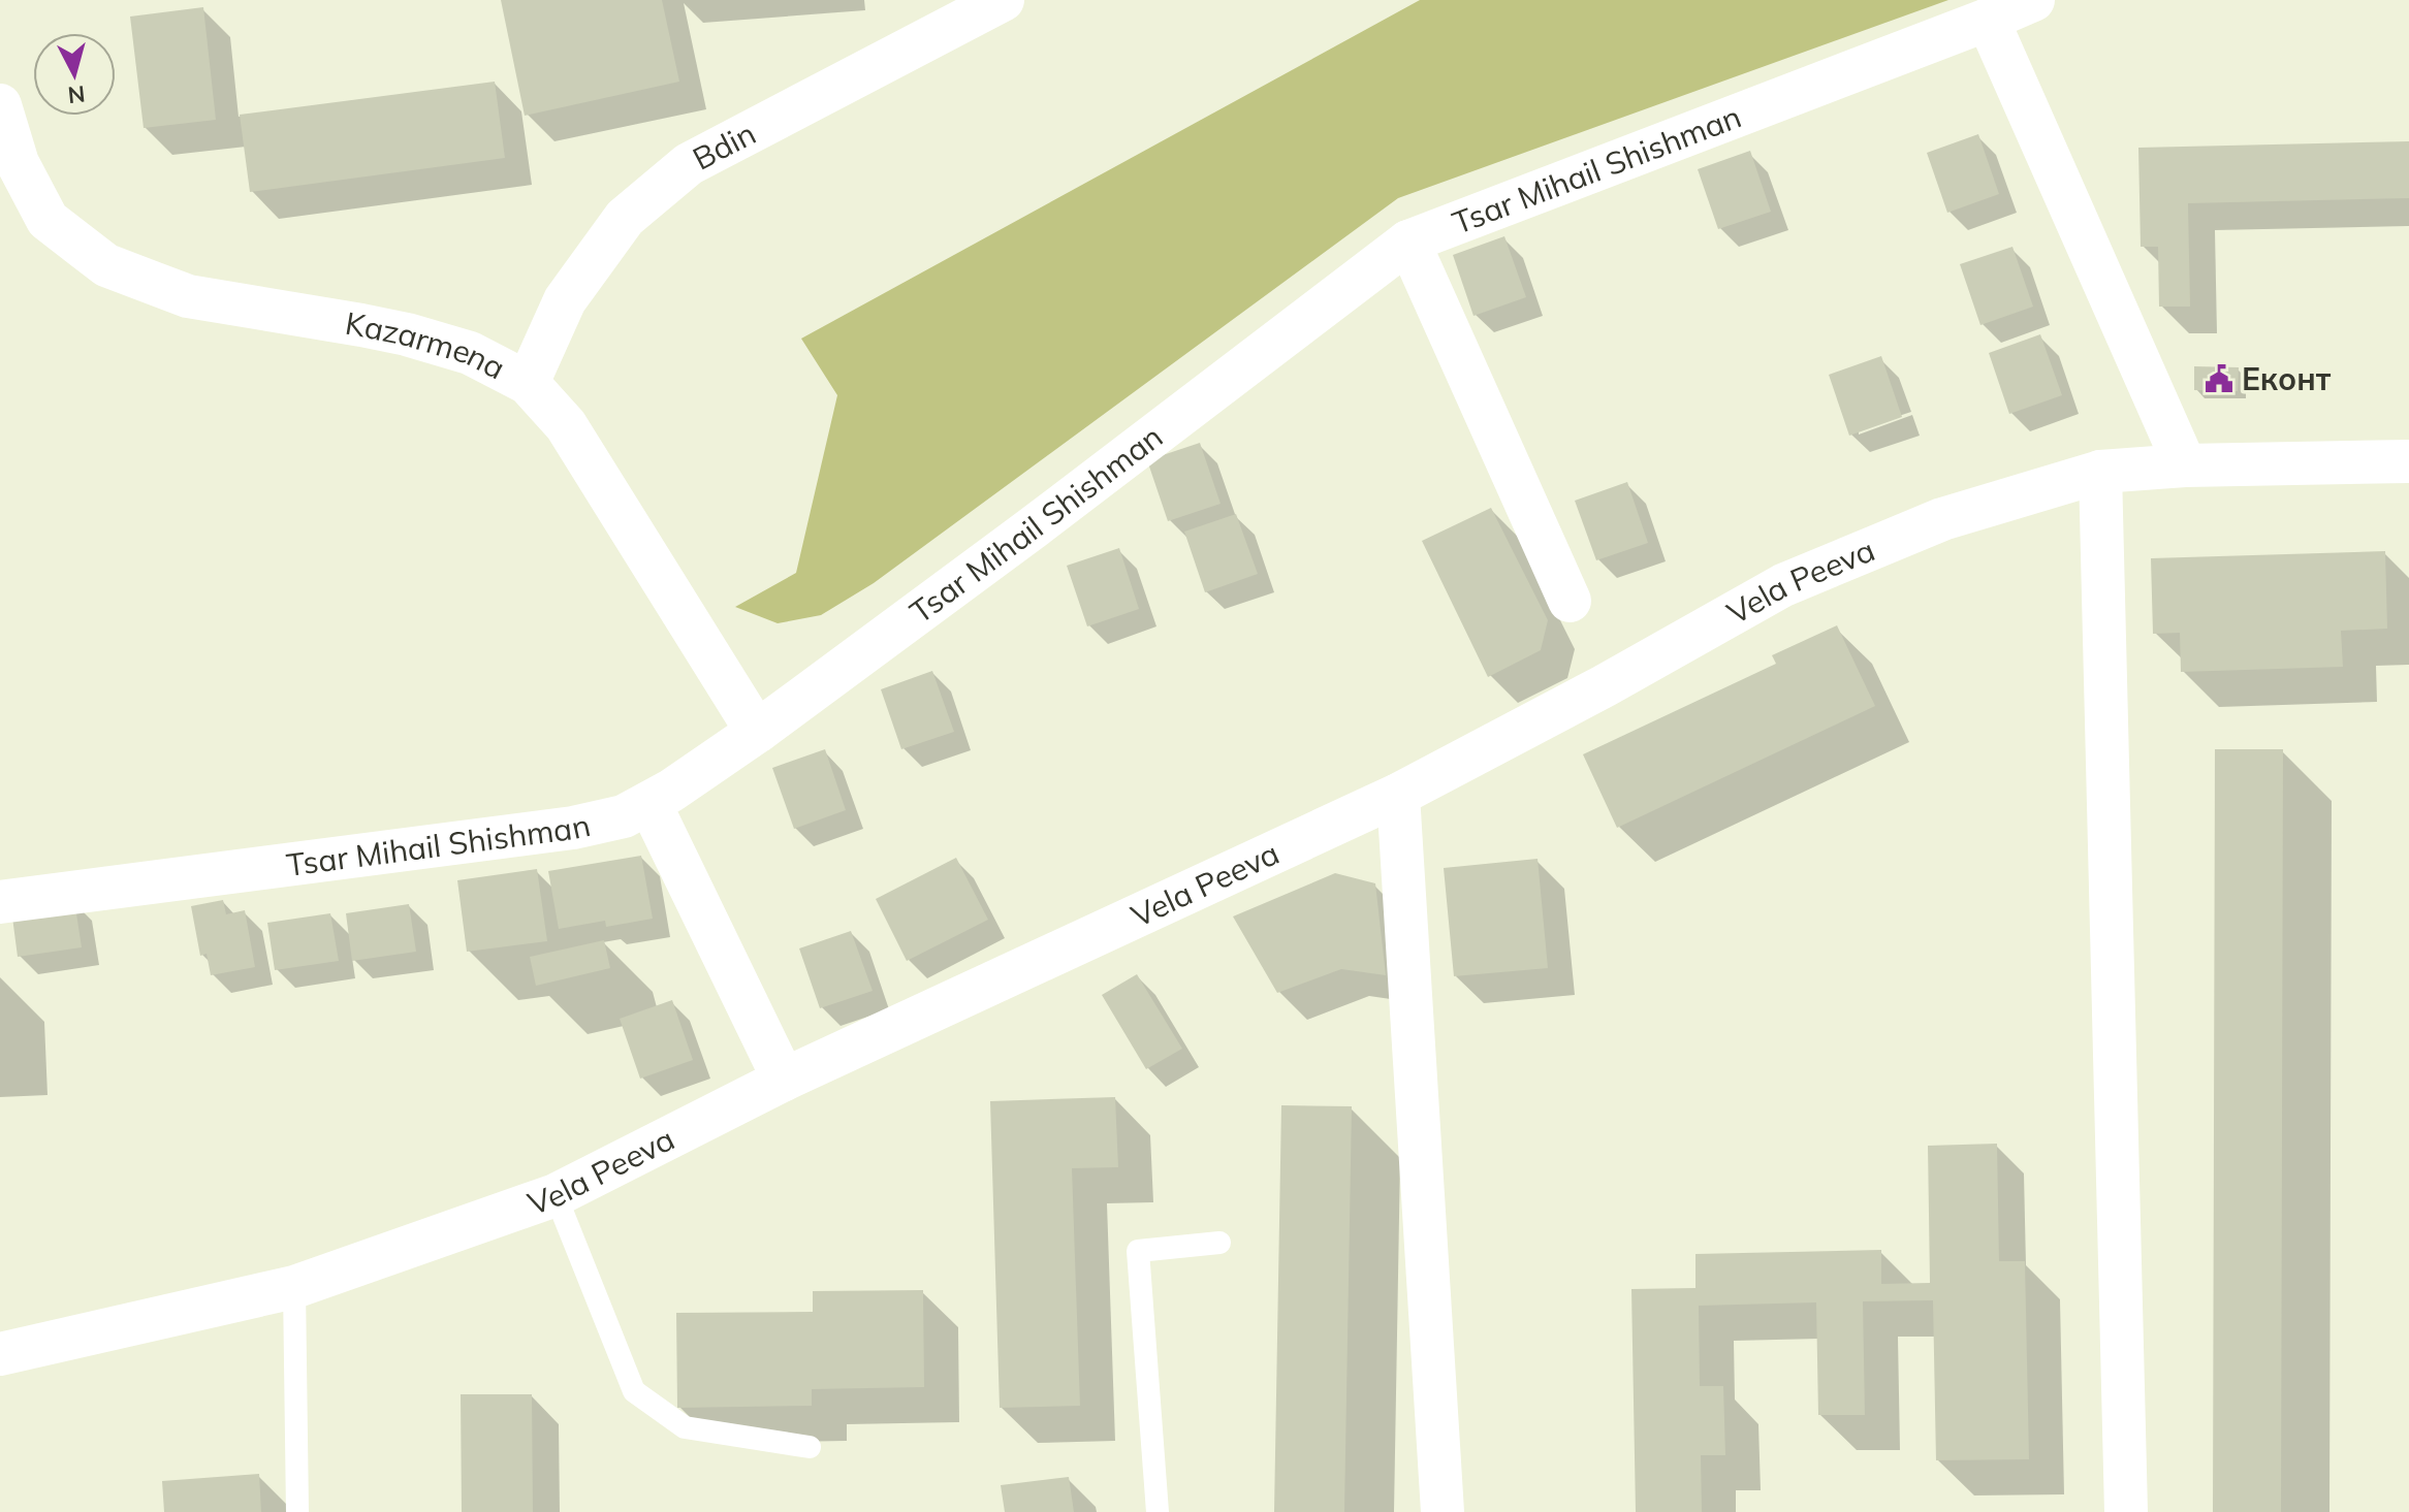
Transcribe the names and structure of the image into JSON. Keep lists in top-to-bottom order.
{
  "streets": {
    "street": [
      "Bdin",
      "Tsar Mihail Shishman",
      "Kazarmena",
      "Vela Peeva"
    ]
  },
  "crossings": [
    ["Bdin", "Kazarmena"],
    ["Tsar Mihail Shishman", "Kazarmena"]
  ],
  "places": {
    "public building": ["Еконт"]
  },
  "north": "bottom"
}
